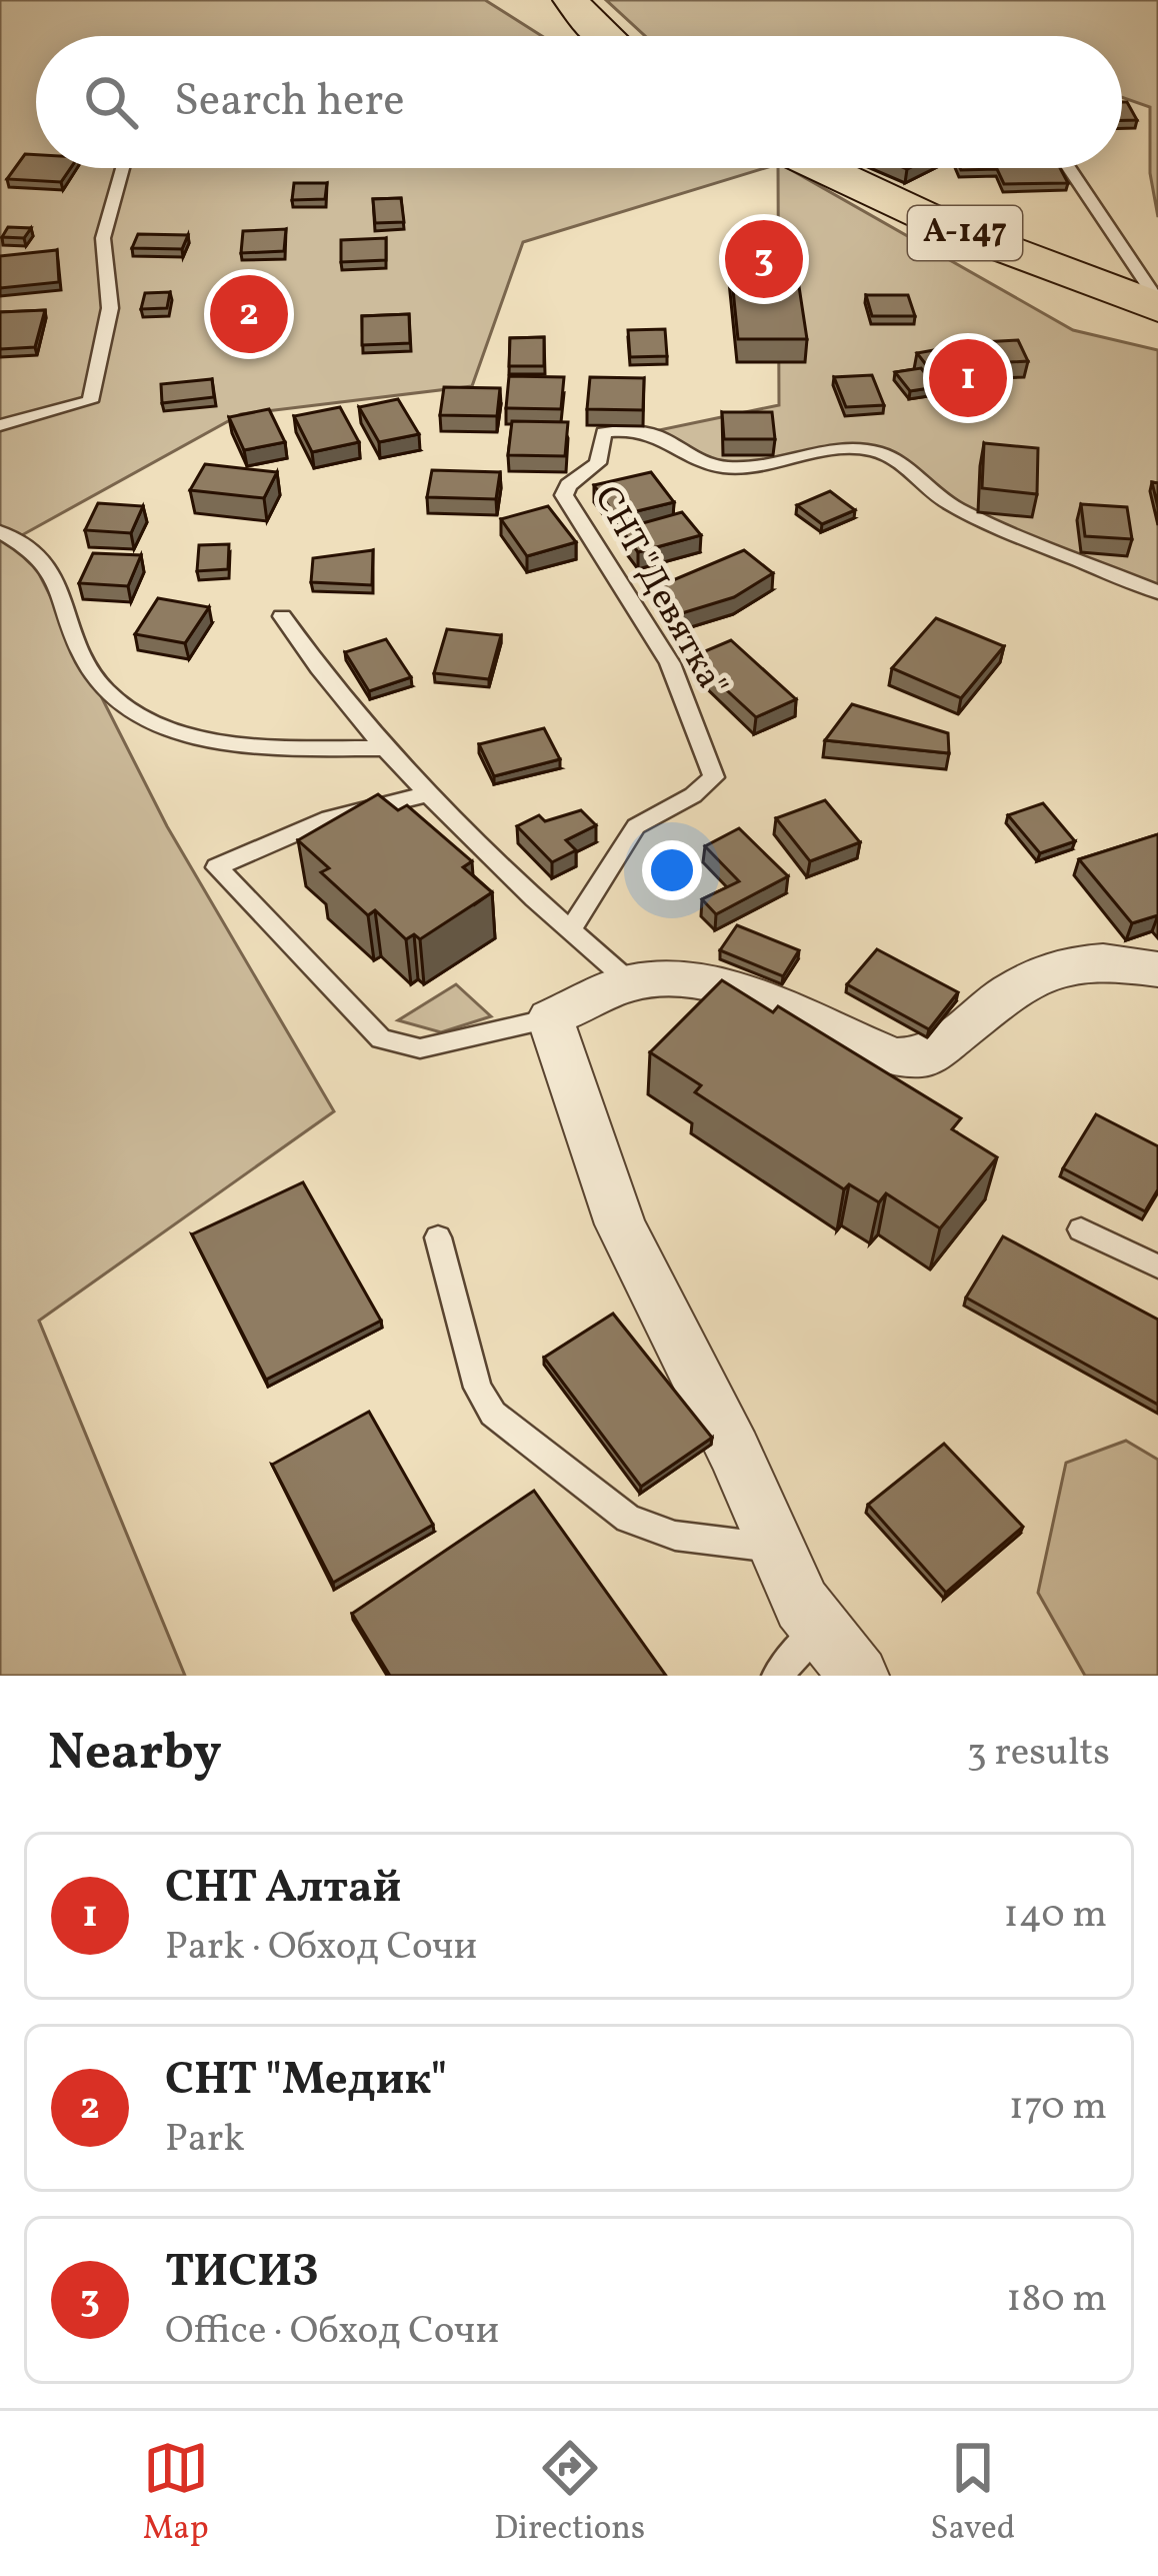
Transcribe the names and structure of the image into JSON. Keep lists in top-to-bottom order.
{
  "streets": {
    "highway": ["А-147"],
    "lane": ["СНТ \"Девятка\""]
  },
  "page": {
    "search": "Search here",
    "pins": ["3", "2", "1"],
    "heading": ["Nearby", "3 results"],
    "list": [
      {
        "mark": "1",
        "name": "СНТ Алтай",
        "note": "Park · Обход Сочи",
        "value": "140 m"
      },
      {
        "mark": "2",
        "name": "СНТ \"Медик\"",
        "note": "Park",
        "value": "170 m"
      },
      {
        "mark": "3",
        "name": "ТИСИЗ",
        "note": "Office · Обход Сочи",
        "value": "180 m"
      }
    ],
    "nav": ["Map", "Directions", "Saved"]
  }
}
